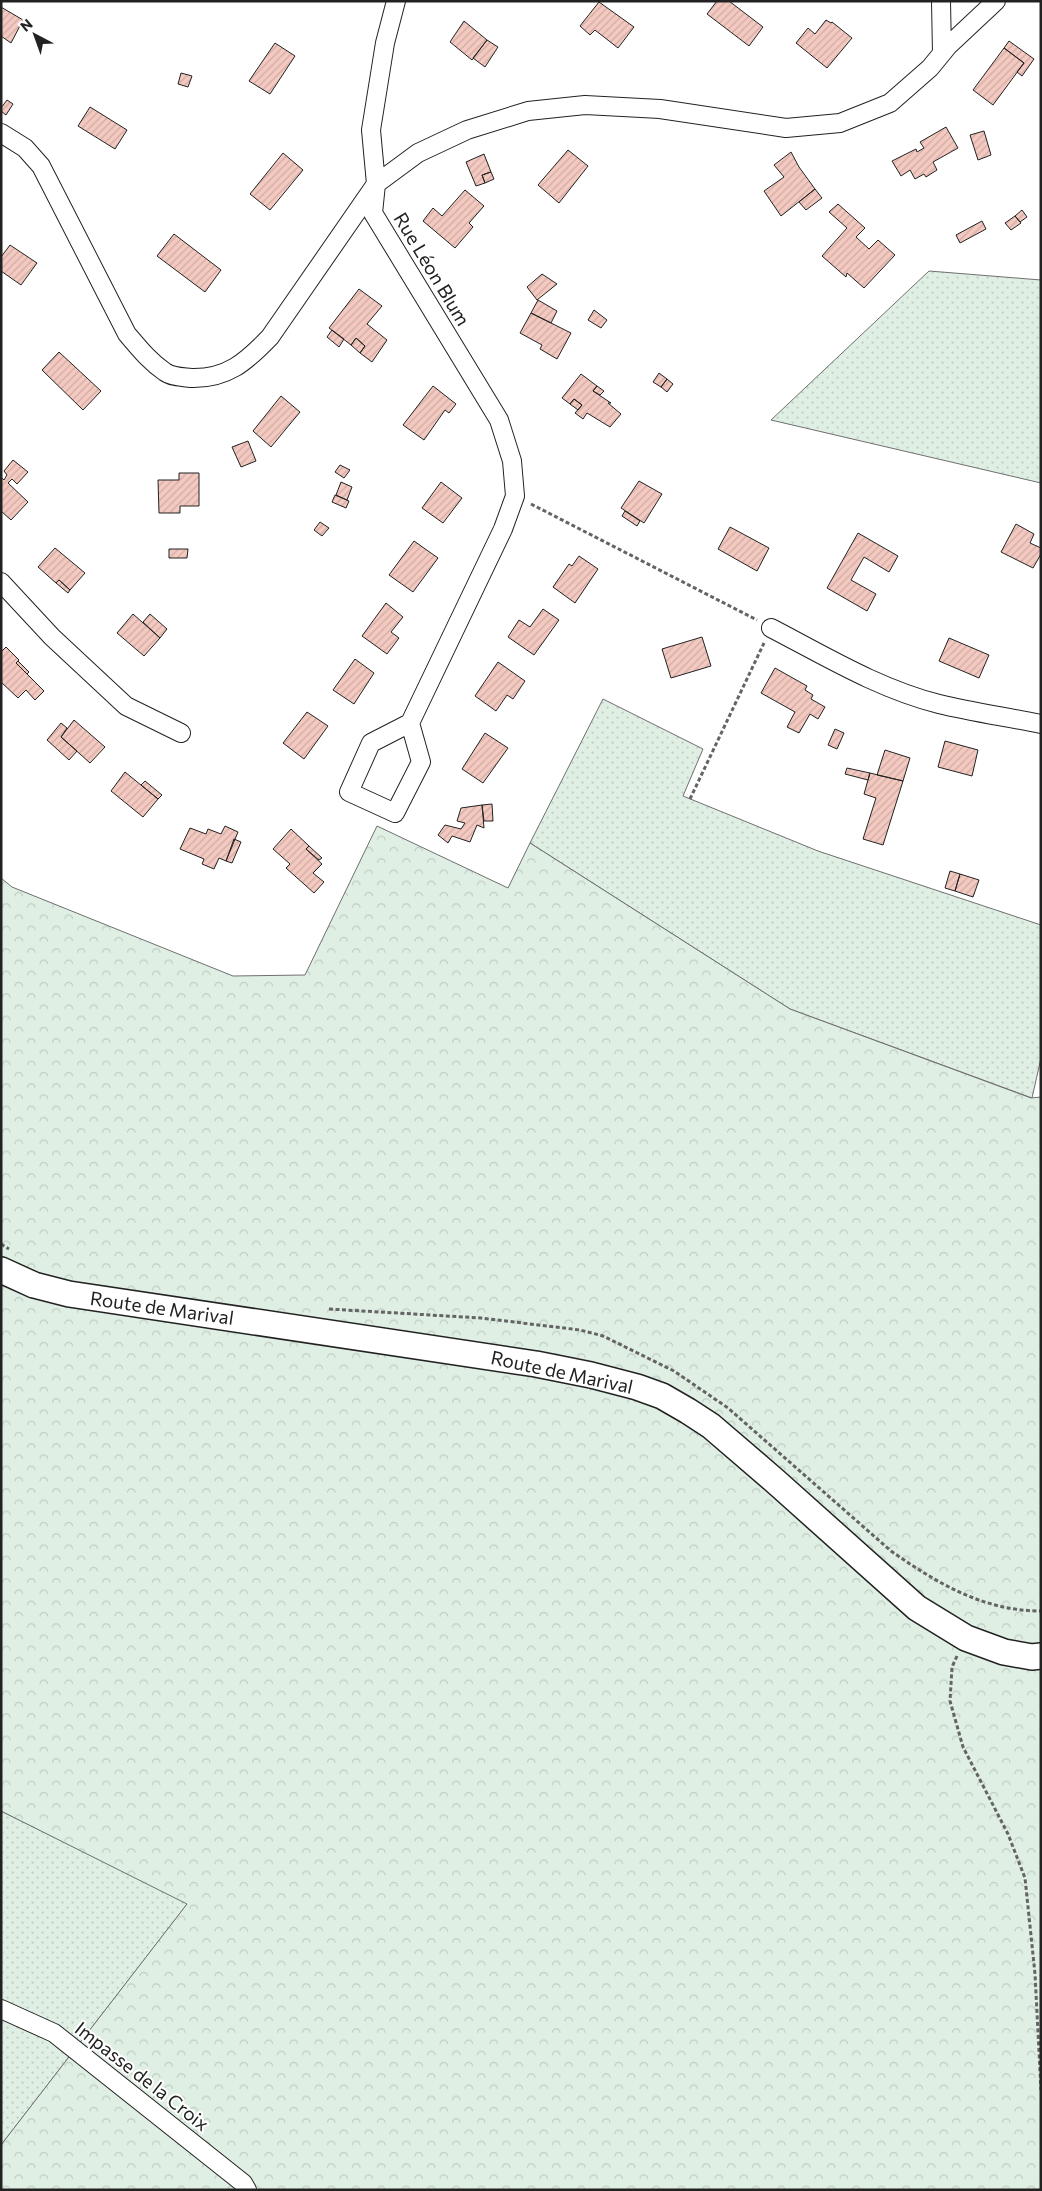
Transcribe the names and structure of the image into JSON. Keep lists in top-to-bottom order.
{
  "streets": {
    "main road": ["Route de Marival"],
    "street": ["Rue Léon Blum", "Impasse de la Croix"]
  },
  "north": "top left"
}
